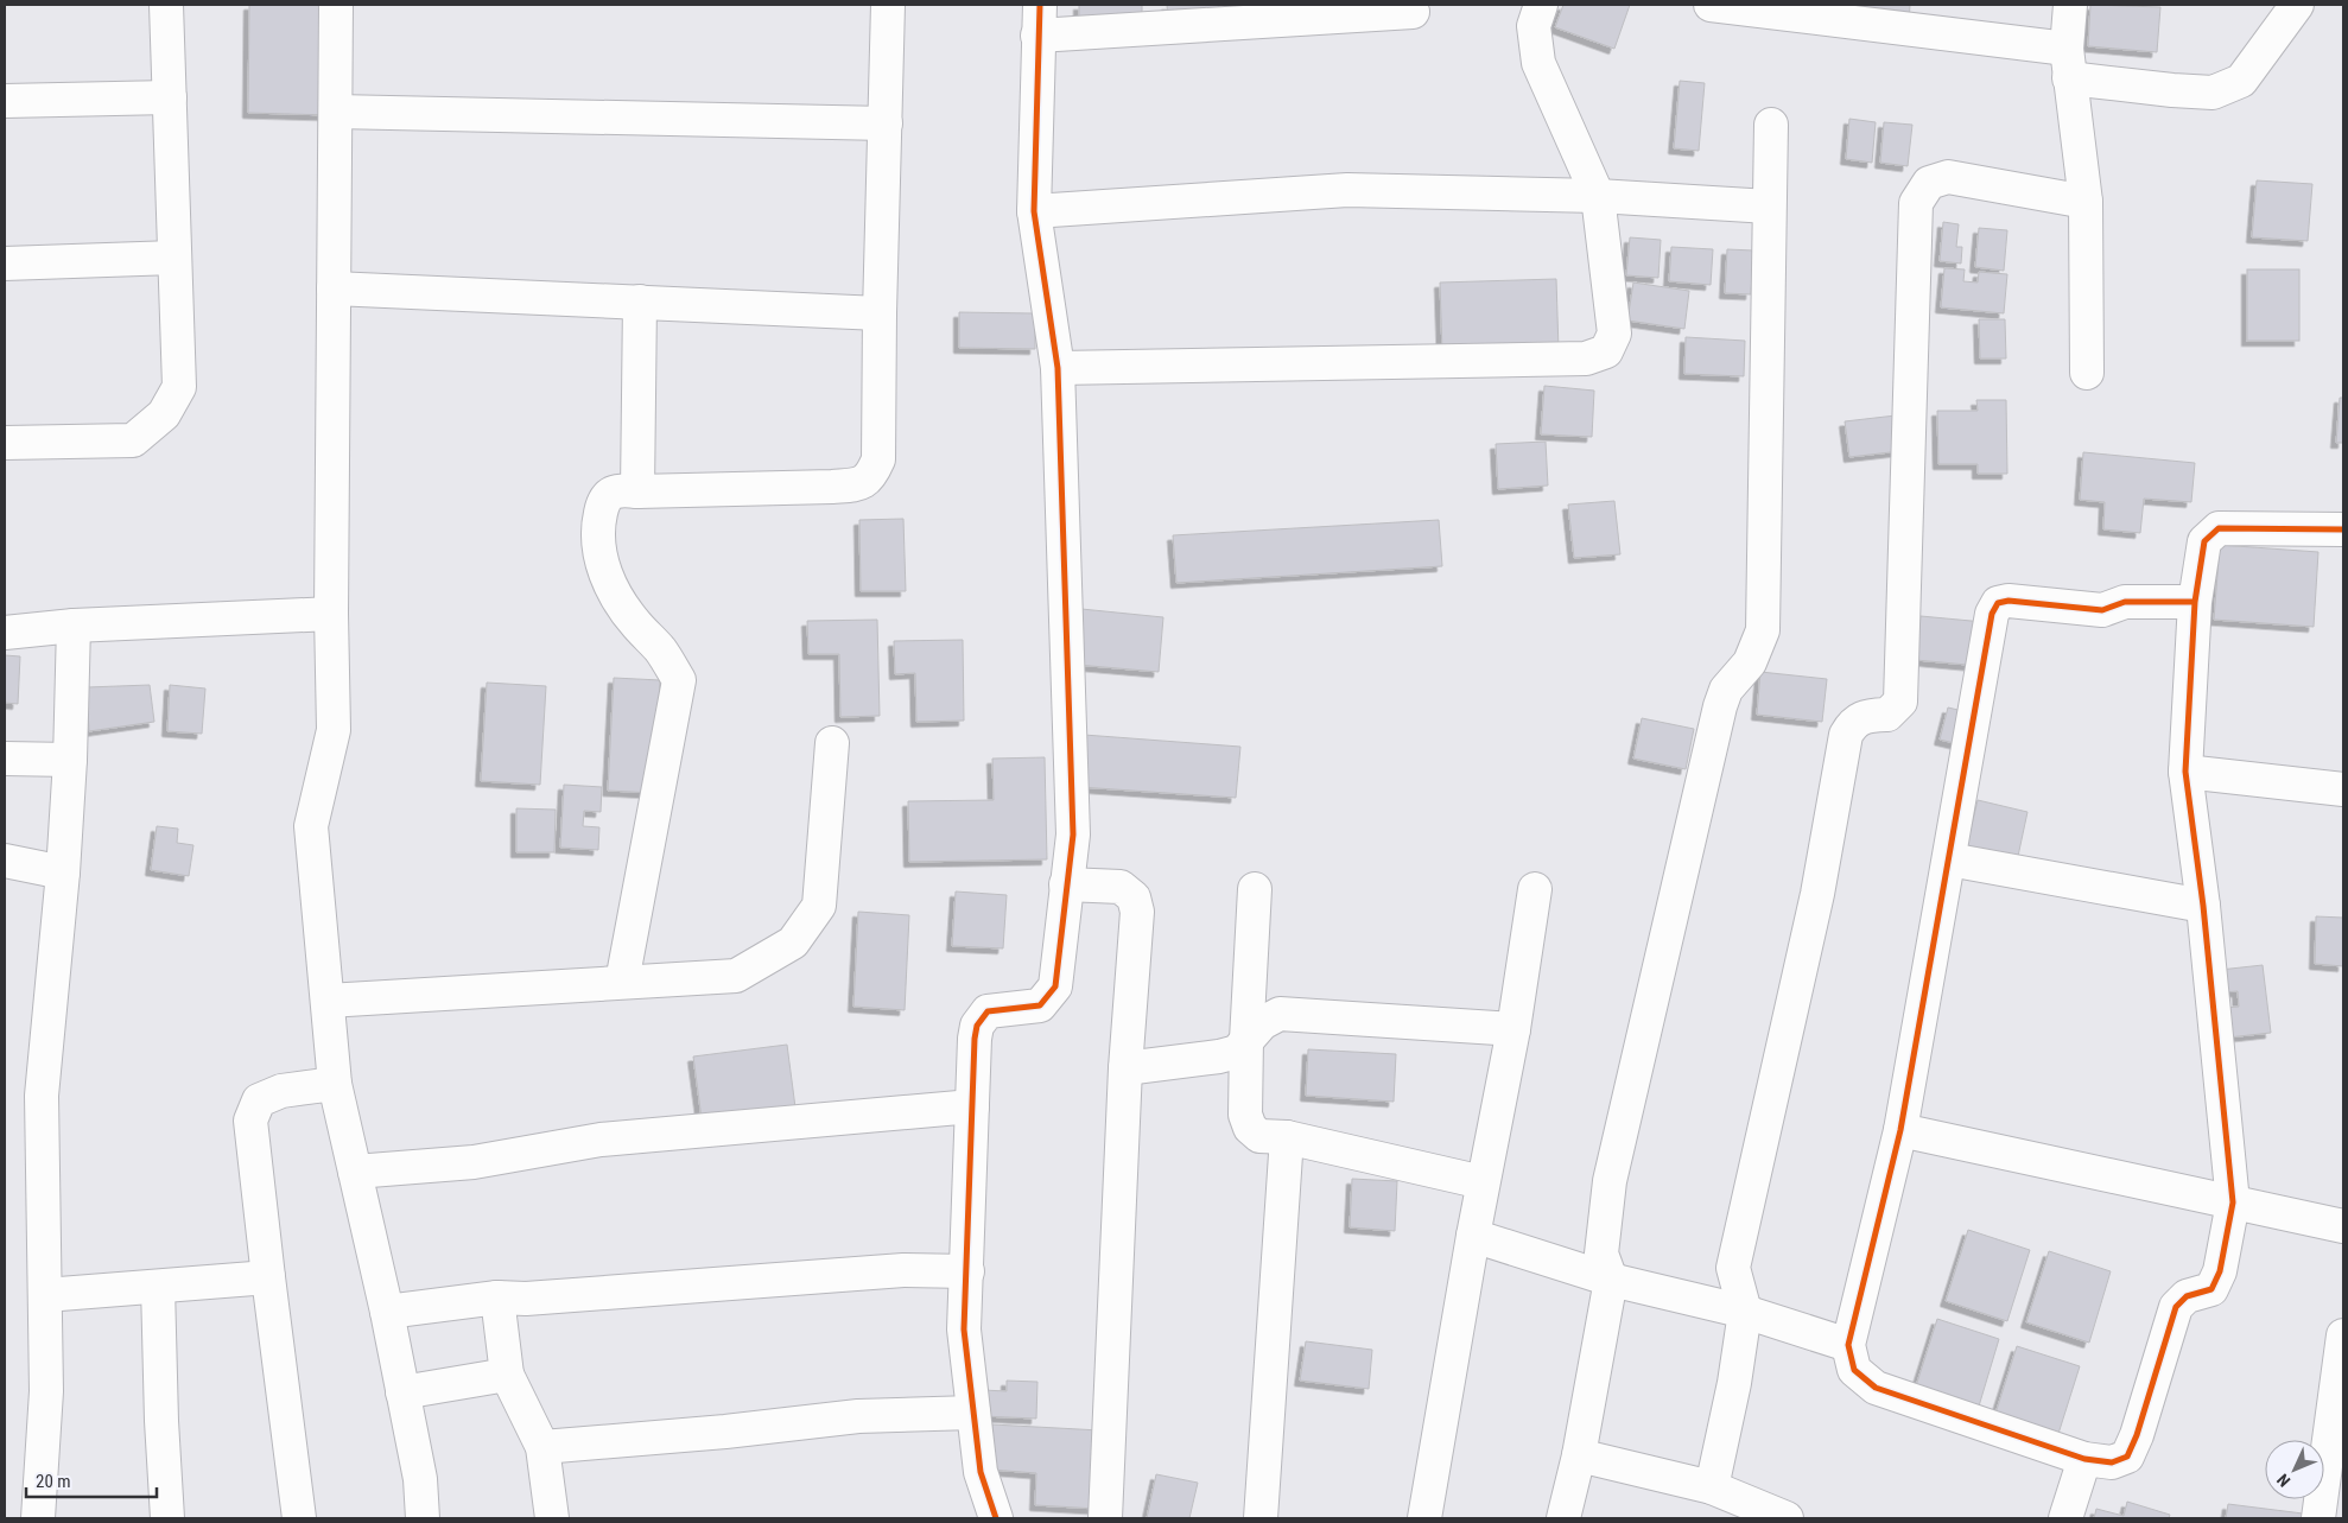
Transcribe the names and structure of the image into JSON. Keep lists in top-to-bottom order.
{
  "scale_bar": "20 m",
  "north": "bottom left"
}
